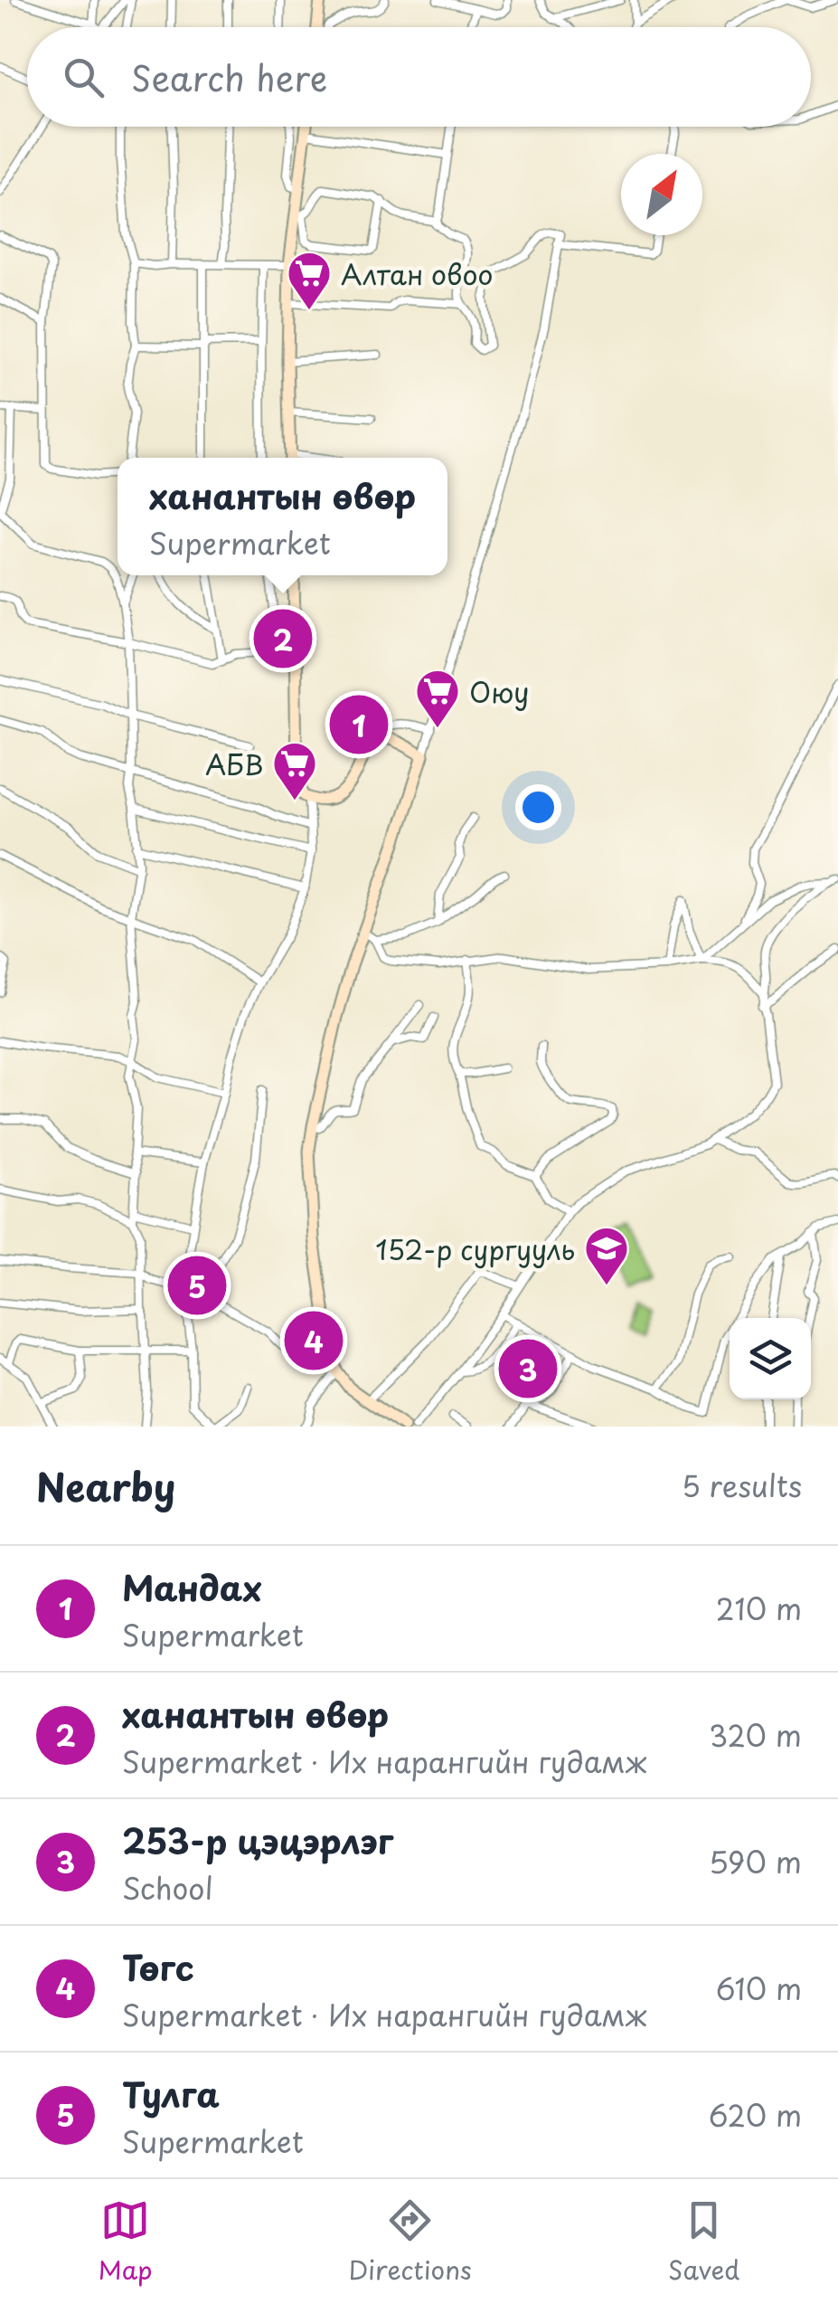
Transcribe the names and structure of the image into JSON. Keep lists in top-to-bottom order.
{
  "places": {
    "supermarket": ["Алтан овоо", "Оюу", "АБВ"],
    "school or university": ["152-р сургууль"]
  },
  "north": "top right",
  "page": {
    "search": "Search here",
    "popup": ["ханантын өвөр", "Supermarket"],
    "pins": [
      "2",
      "1",
      "5",
      "4",
      "3"
    ],
    "heading": ["Nearby", "5 results"],
    "list": [
      {
        "mark": "1",
        "name": "Мандах",
        "note": "Supermarket",
        "value": "210 m"
      },
      {
        "mark": "2",
        "name": "ханантын өвөр",
        "note": "Supermarket · Их нарангийн гудамж",
        "value": "320 m"
      },
      {
        "mark": "3",
        "name": "253-р цэцэрлэг",
        "note": "School",
        "value": "590 m"
      },
      {
        "mark": "4",
        "name": "Төгс",
        "note": "Supermarket · Их нарангийн гудамж",
        "value": "610 m"
      },
      {
        "mark": "5",
        "name": "Тулга",
        "note": "Supermarket",
        "value": "620 m"
      }
    ],
    "nav": ["Map", "Directions", "Saved"]
  }
}
